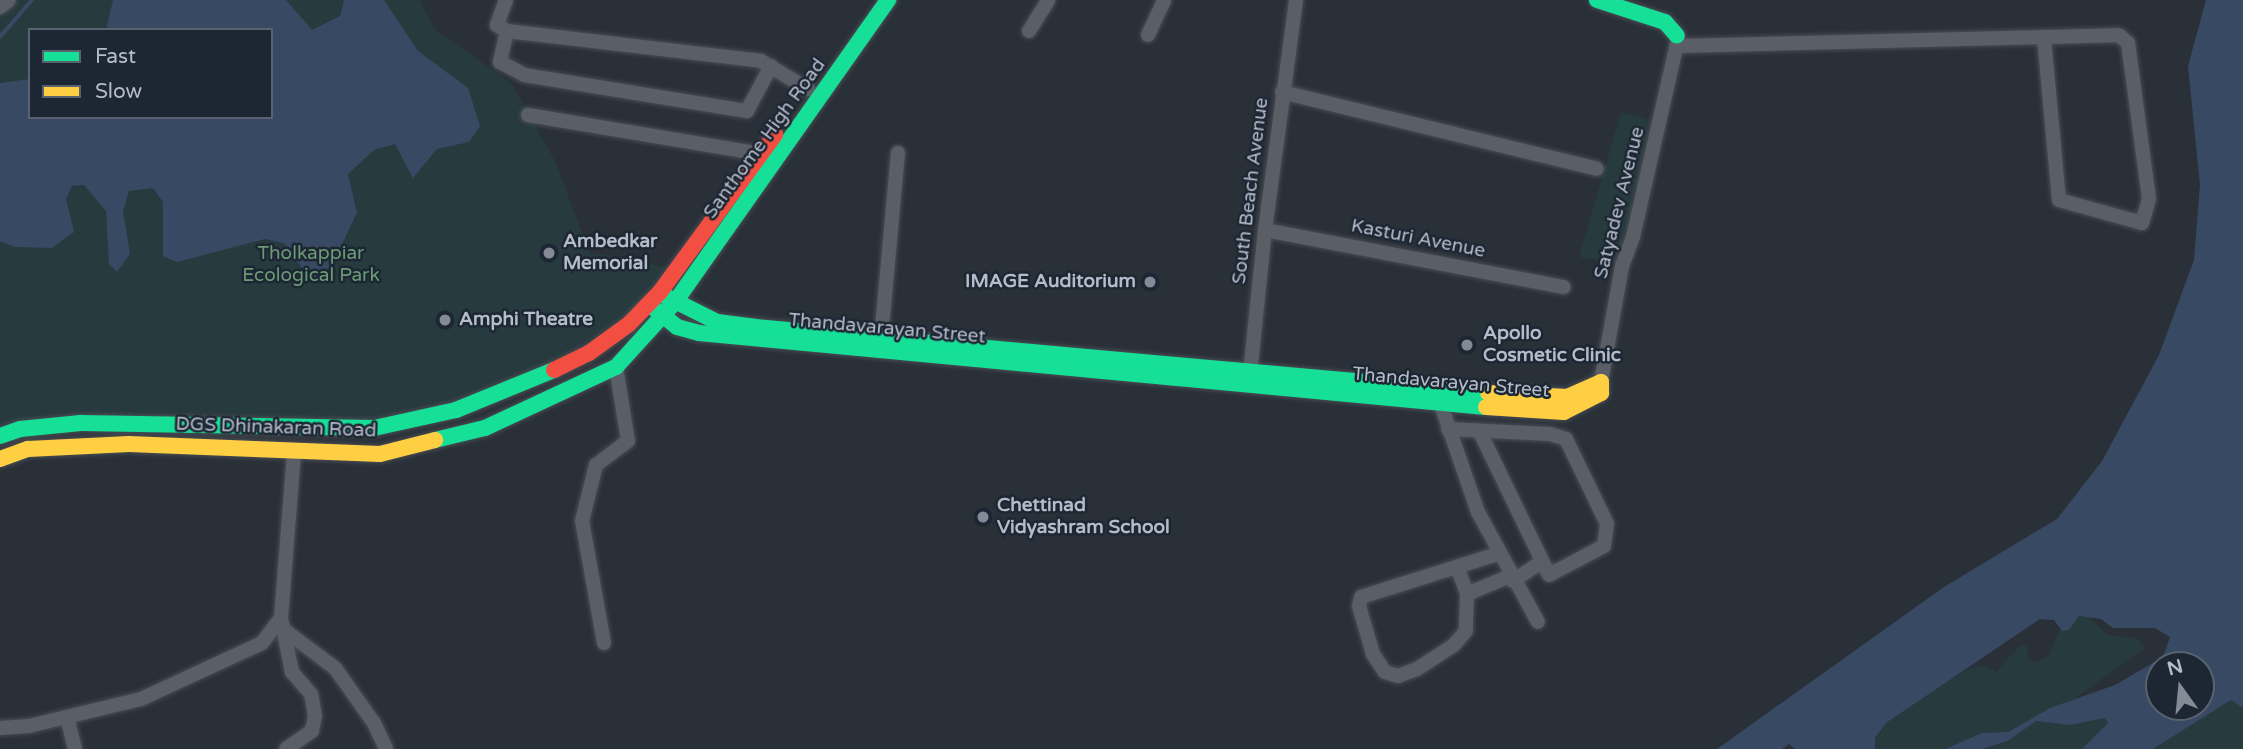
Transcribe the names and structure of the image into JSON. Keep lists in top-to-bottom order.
{
  "streets": {
    "main road": ["Santhome High Road", "Thandavarayan Street", "DGS Dhinakaran Road"],
    "street": ["South Beach Avenue", "Satyadev Avenue", "Kasturi Avenue"]
  },
  "crossings": [
    ["Santhome High Road", "Thandavarayan Street"],
    ["Santhome High Road", "DGS Dhinakaran Road"],
    ["South Beach Avenue", "Kasturi Avenue"],
    ["South Beach Avenue", "Thandavarayan Street"],
    ["Satyadev Avenue", "Thandavarayan Street"],
    ["Thandavarayan Street", "DGS Dhinakaran Road"]
  ],
  "parks": ["Tholkappiar Ecological Park"],
  "places": [
    "Ambedkar Memorial",
    "IMAGE Auditorium",
    "Amphi Theatre",
    "Apollo Cosmetic Clinic",
    "Chettinad Vidyashram School"
  ],
  "legend": ["Fast", "Slow"],
  "north": "top"
}
